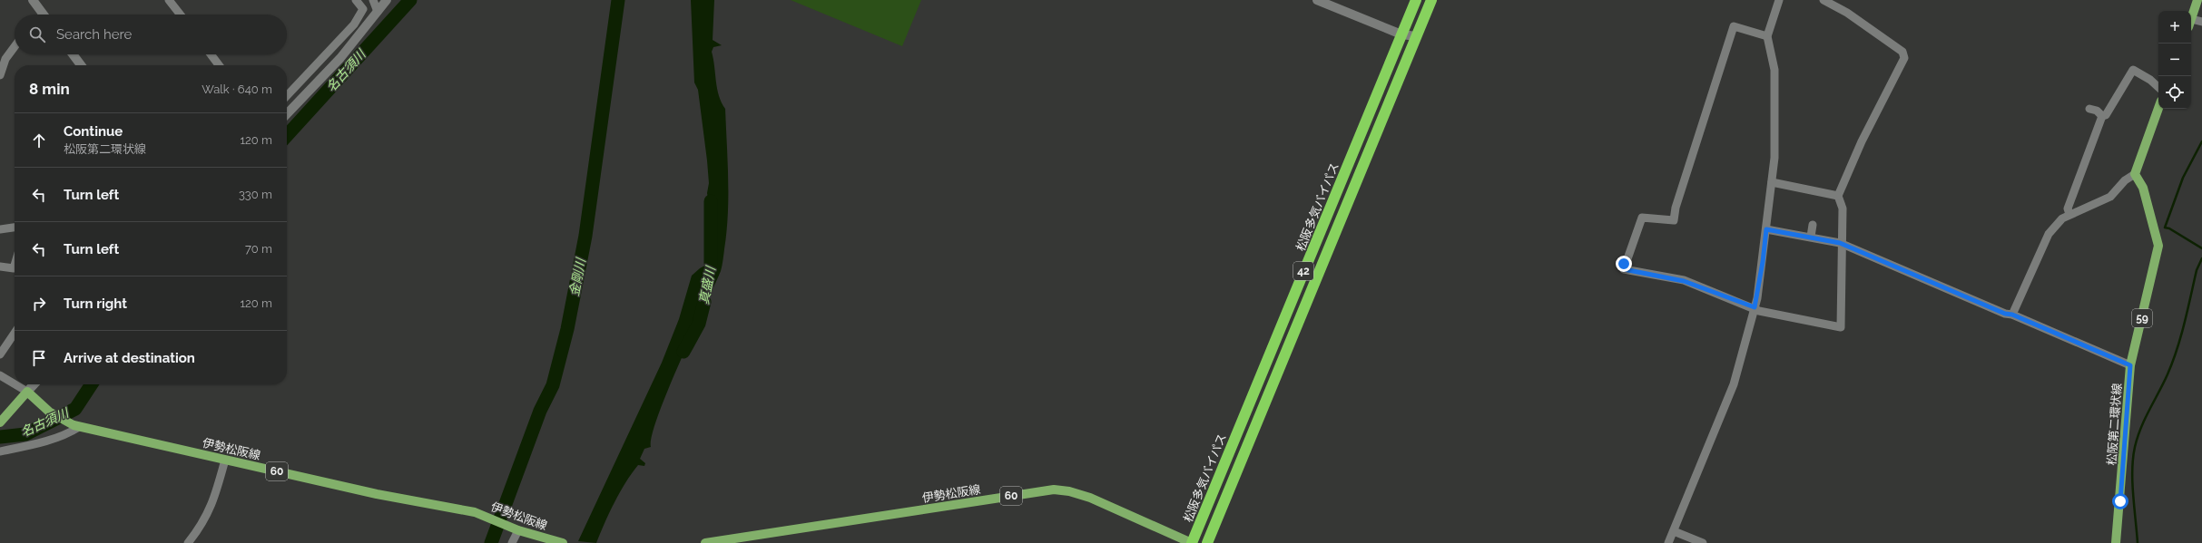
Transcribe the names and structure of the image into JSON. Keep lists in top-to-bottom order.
{
  "streets": {
    "highway": ["松阪多気バイパス", "42"],
    "main road": [
      "59",
      "松阪第二環状線",
      "伊勢松阪線",
      "60"
    ]
  },
  "crossings": [
    ["松阪多気バイパス", "伊勢松阪線"]
  ],
  "water": ["名古須川", "金剛川", "真盛川"],
  "page": {
    "map_buttons": ["+", "−"],
    "search": "Search here",
    "heading": ["8 min", "Walk · 640 m"],
    "list": [
      ["Continue", "松阪第二環状線", "120 m"],
      ["Turn left", "330 m"],
      ["Turn left", "70 m"],
      ["Turn right", "120 m"],
      "Arrive at destination"
    ]
  }
}
